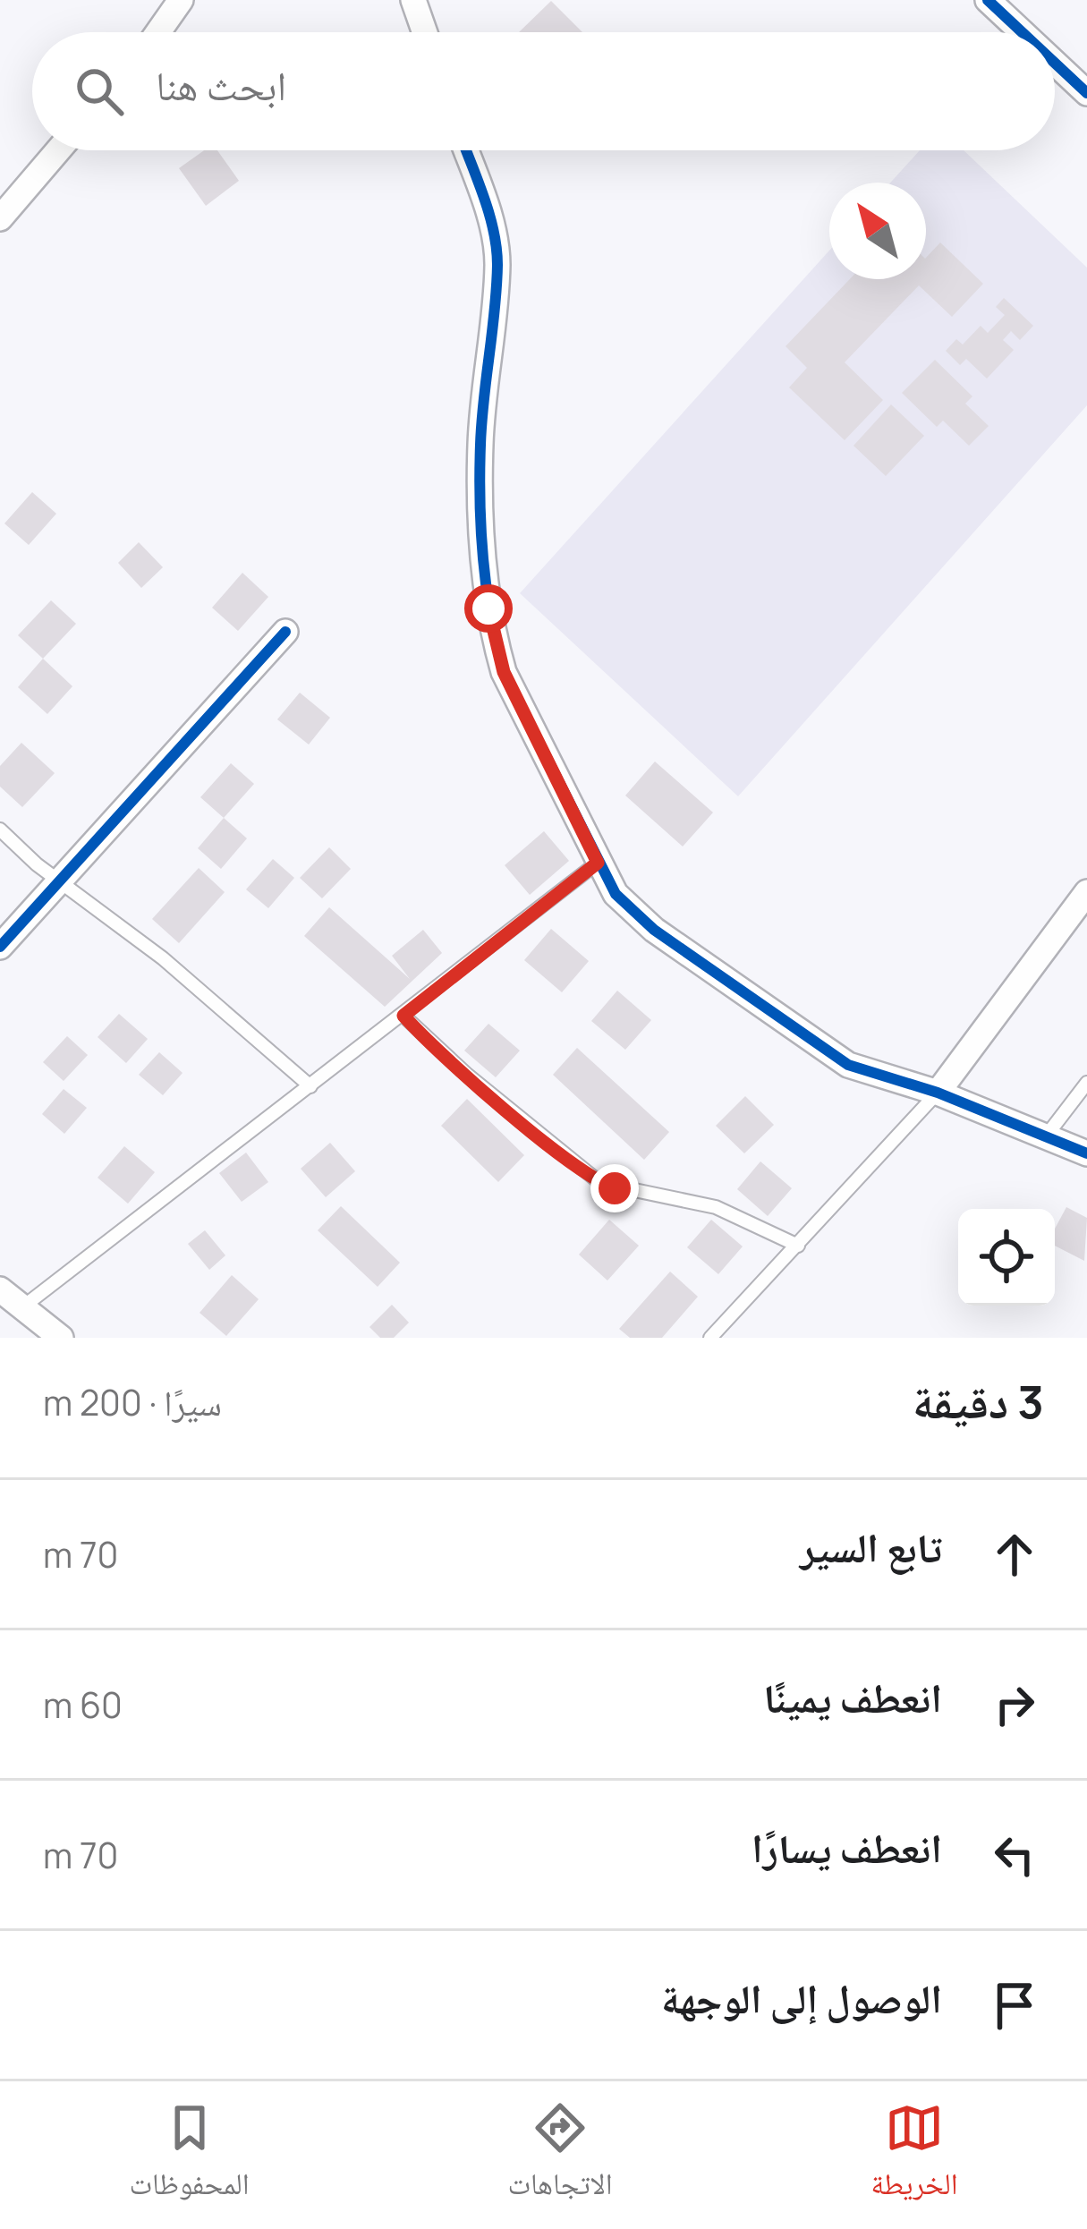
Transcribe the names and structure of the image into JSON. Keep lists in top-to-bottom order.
{
  "north": "top left",
  "page": {
    "search": "ابحث هنا",
    "heading": ["3 دقيقة", "سيرًا · 200 m"],
    "list": [
      ["تابع السير", "70 m"],
      ["انعطف يمينًا", "60 m"],
      ["انعطف يسارًا", "70 m"],
      "الوصول إلى الوجهة"
    ],
    "nav": ["الخريطة", "الاتجاهات", "المحفوظات"]
  }
}
